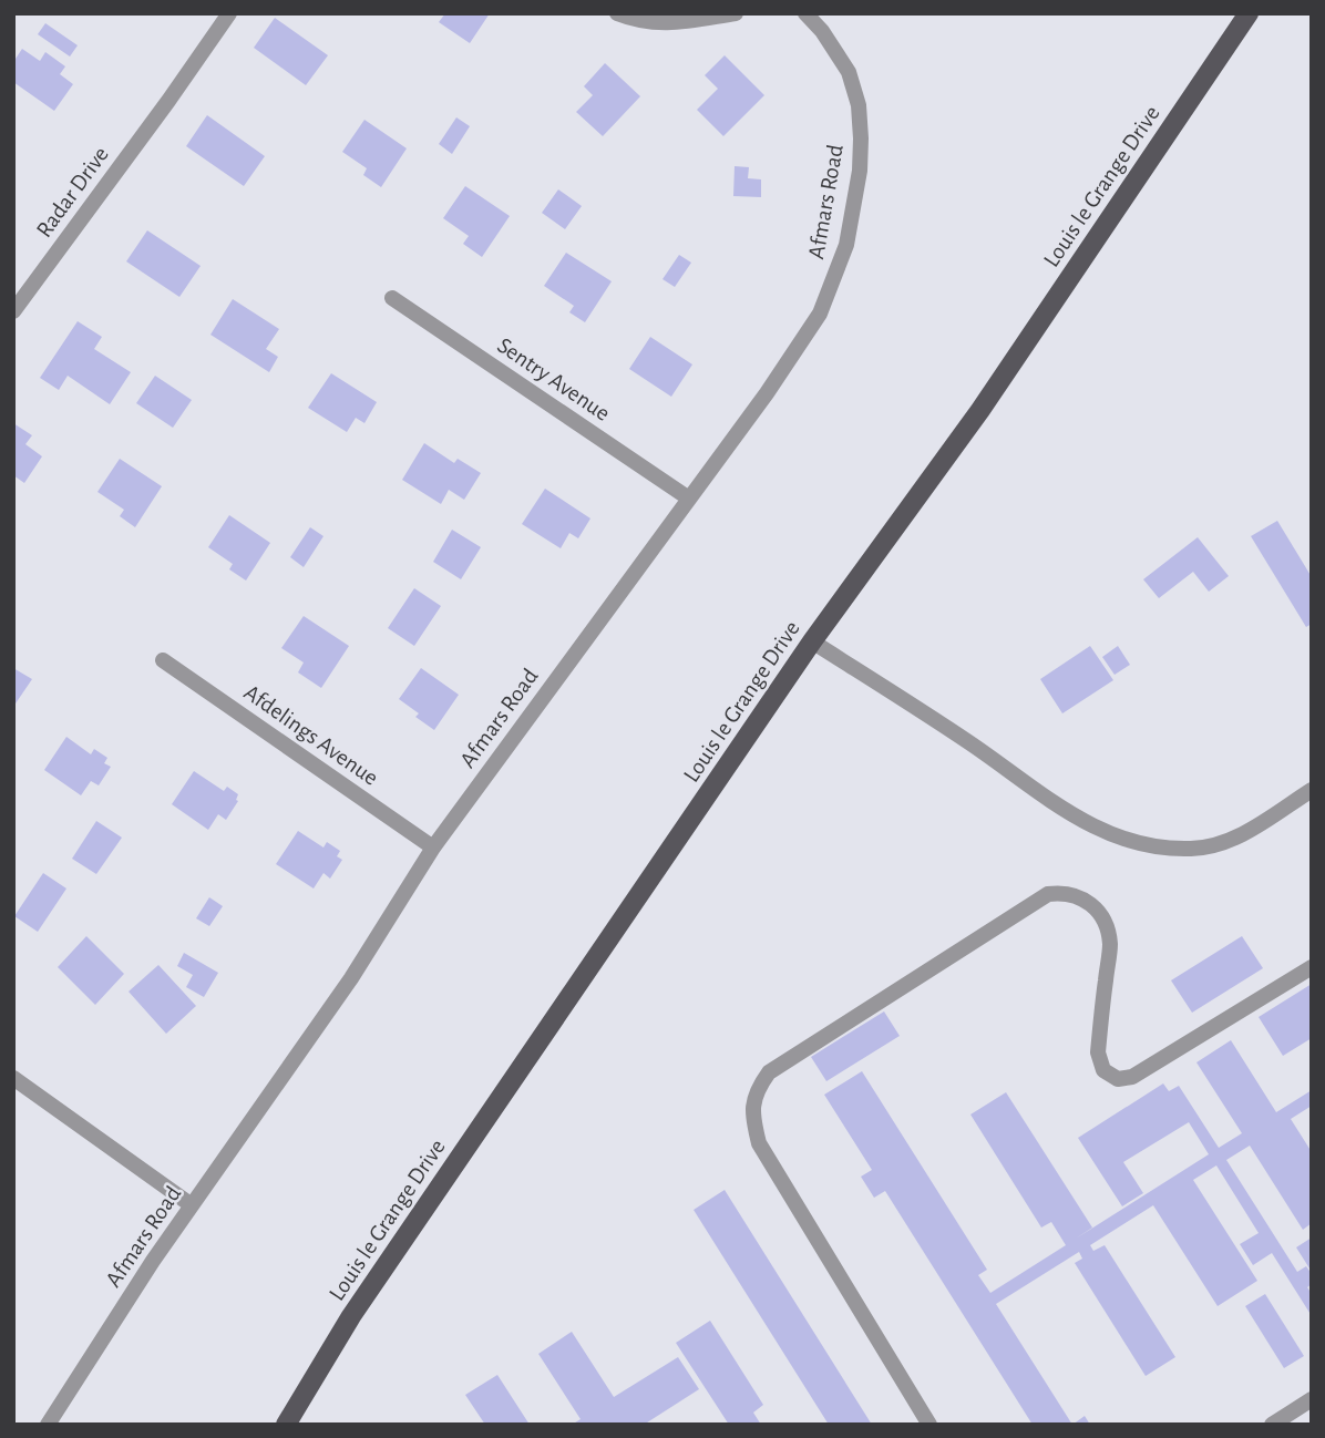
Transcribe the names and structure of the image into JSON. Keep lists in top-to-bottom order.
{
  "streets": {
    "main road": ["Louis le Grange Drive"],
    "street": [
      "Radar Drive",
      "Afmars Road",
      "Sentry Avenue",
      "Afdelings Avenue"
    ]
  },
  "crossings": [
    ["Afmars Road", "Sentry Avenue"],
    ["Afmars Road", "Afdelings Avenue"]
  ]
}
